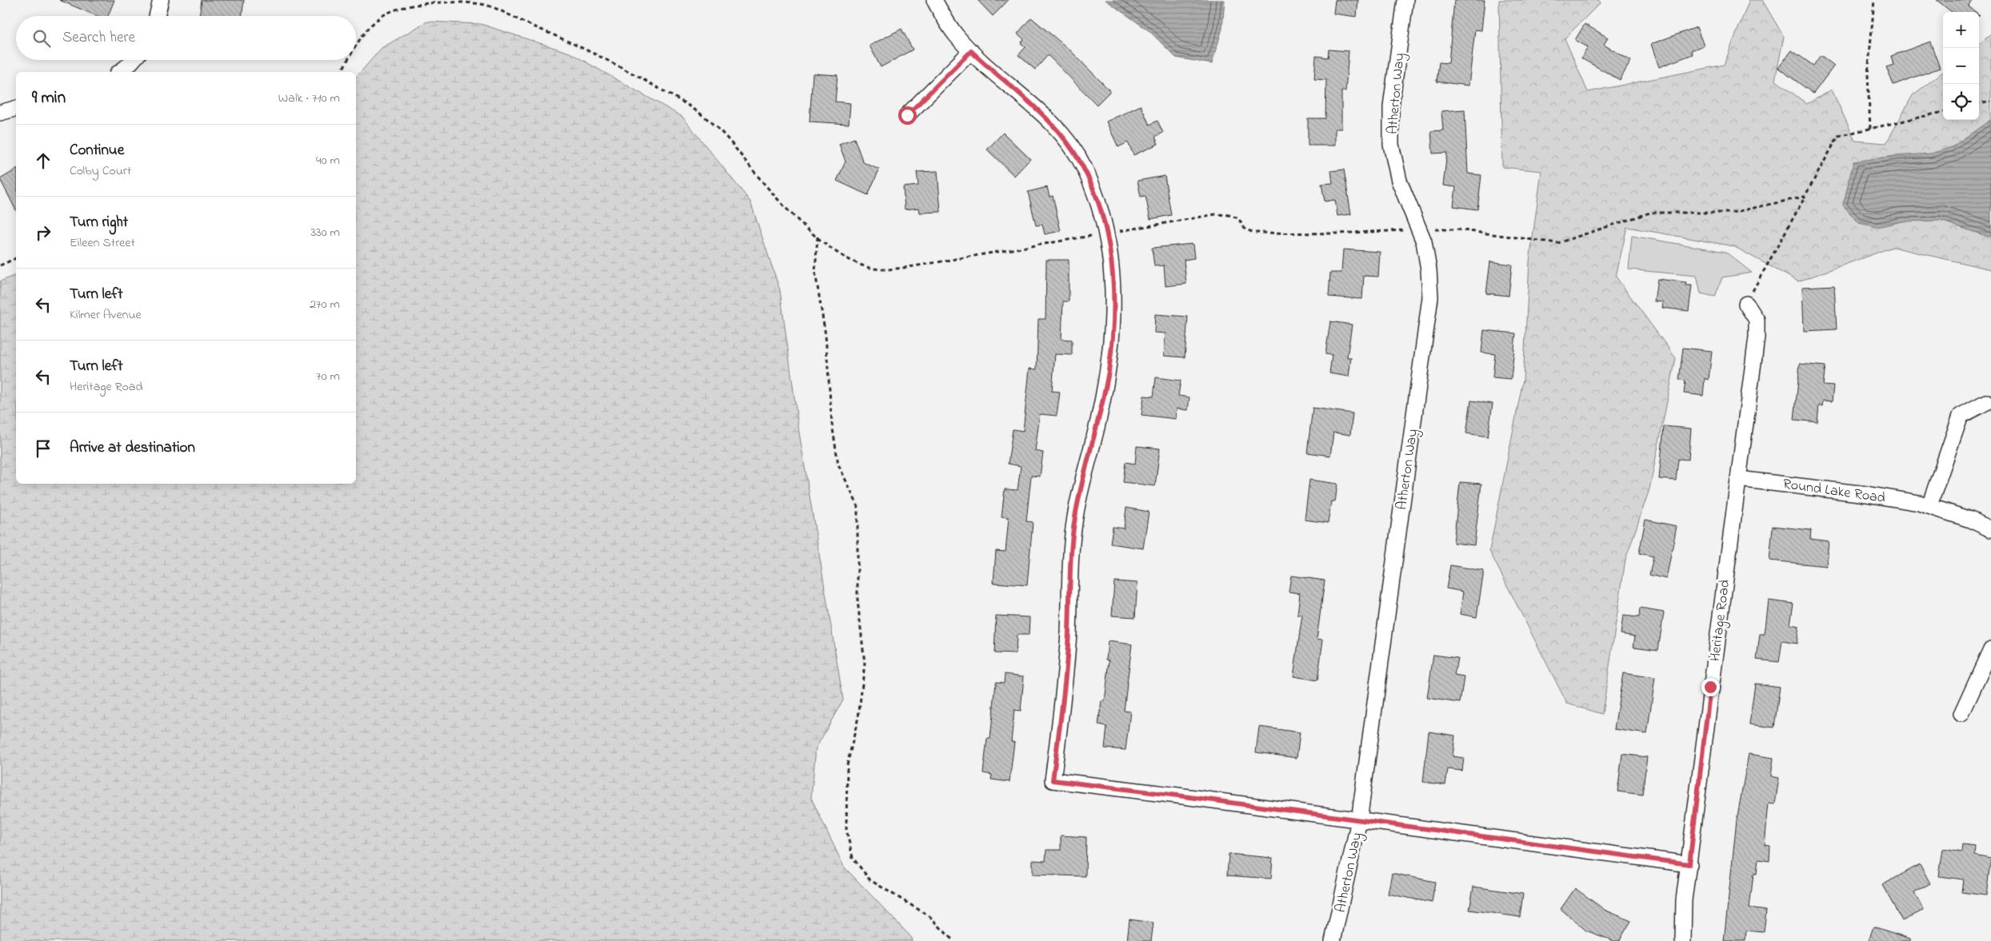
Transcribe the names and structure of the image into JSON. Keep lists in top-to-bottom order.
{
  "streets": {
    "street": ["Atherton Way", "Round Lake Road", "Heritage Road"]
  },
  "crossings": [
    ["Round Lake Road", "Heritage Road"]
  ],
  "page": {
    "map_buttons": ["+", "−"],
    "search": "Search here",
    "heading": ["9 min", "Walk · 710 m"],
    "list": [
      ["Continue", "Colby Court", "40 m"],
      ["Turn right", "Eileen Street", "330 m"],
      ["Turn left", "Kilmer Avenue", "270 m"],
      ["Turn left", "Heritage Road", "70 m"],
      "Arrive at destination"
    ]
  }
}
